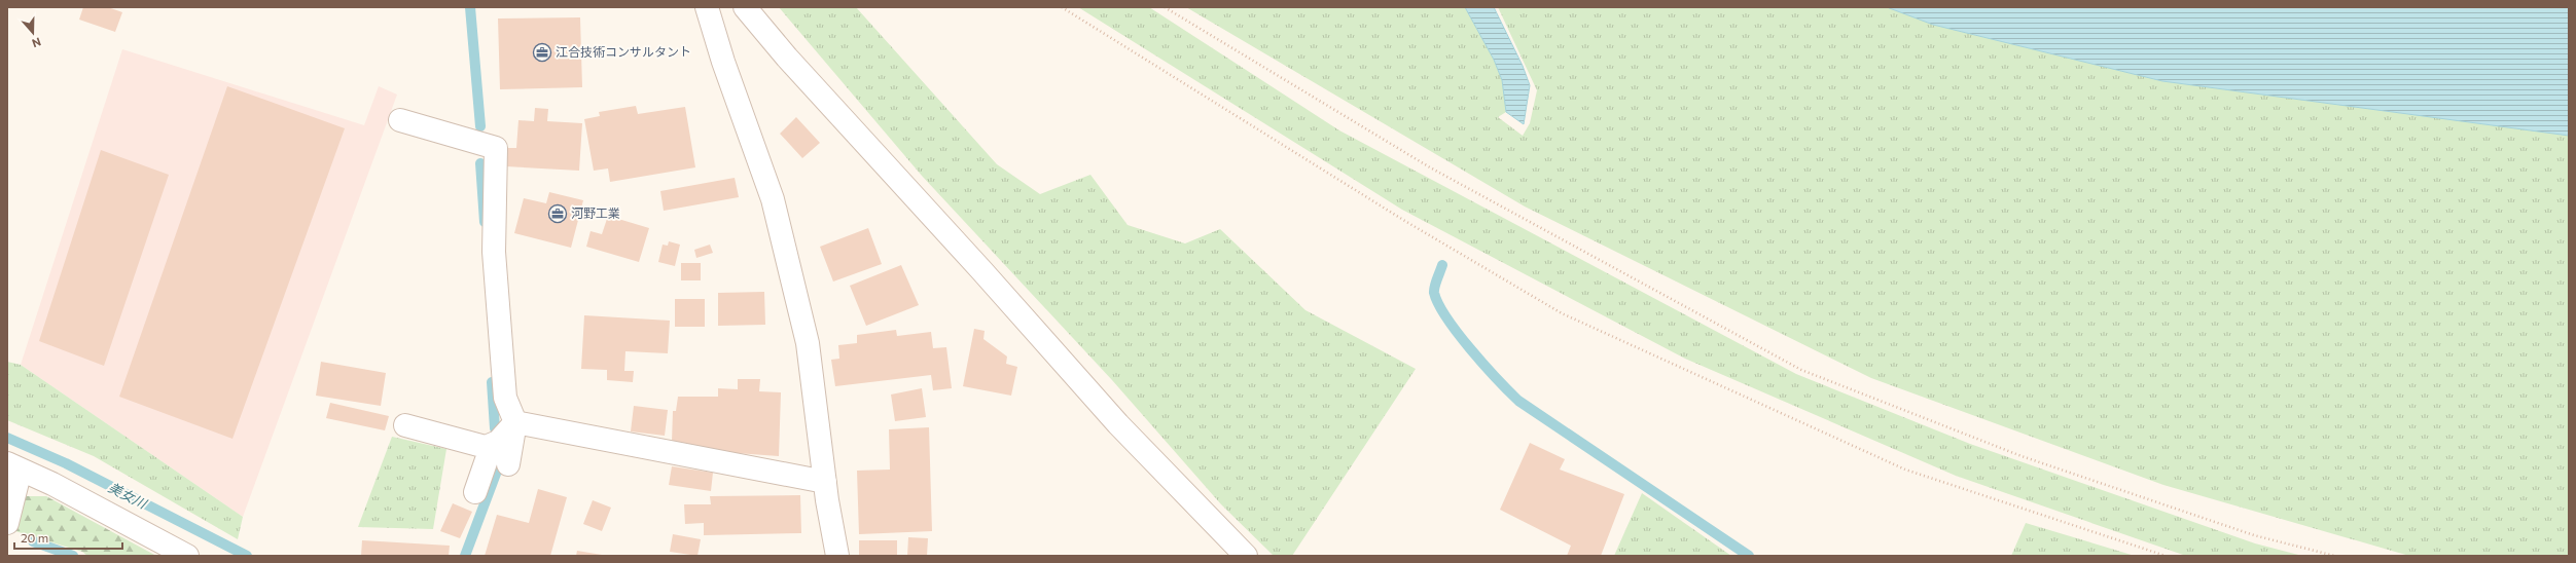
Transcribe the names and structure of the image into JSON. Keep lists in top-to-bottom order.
{
  "water": ["美女川"],
  "places": {
    "office": ["江合技術コンサルタント", "河野工業"]
  },
  "scale_bar": "20 m",
  "north": "bottom"
}
